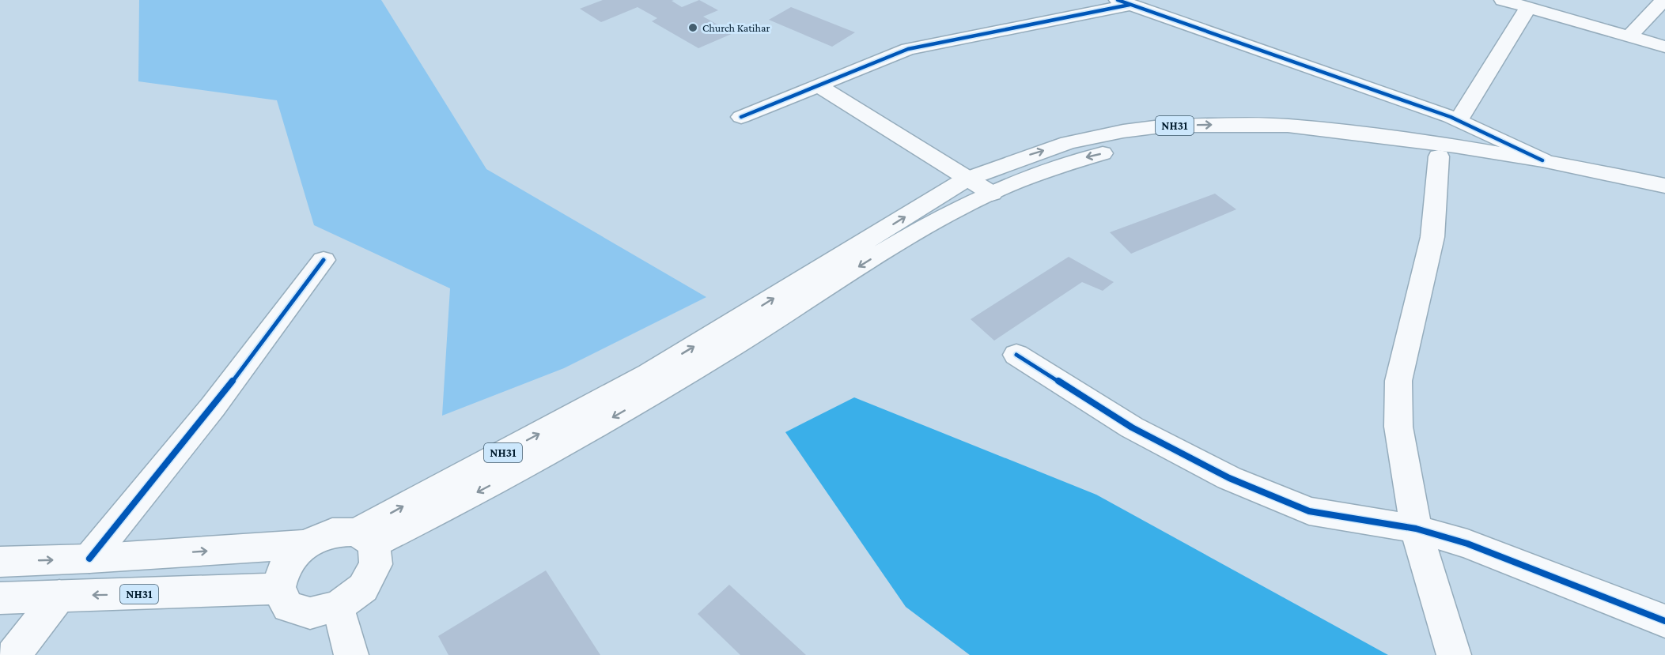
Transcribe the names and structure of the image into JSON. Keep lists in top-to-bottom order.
{
  "streets": {
    "main road": ["NH31"]
  },
  "places": ["Church Katihar"]
}
